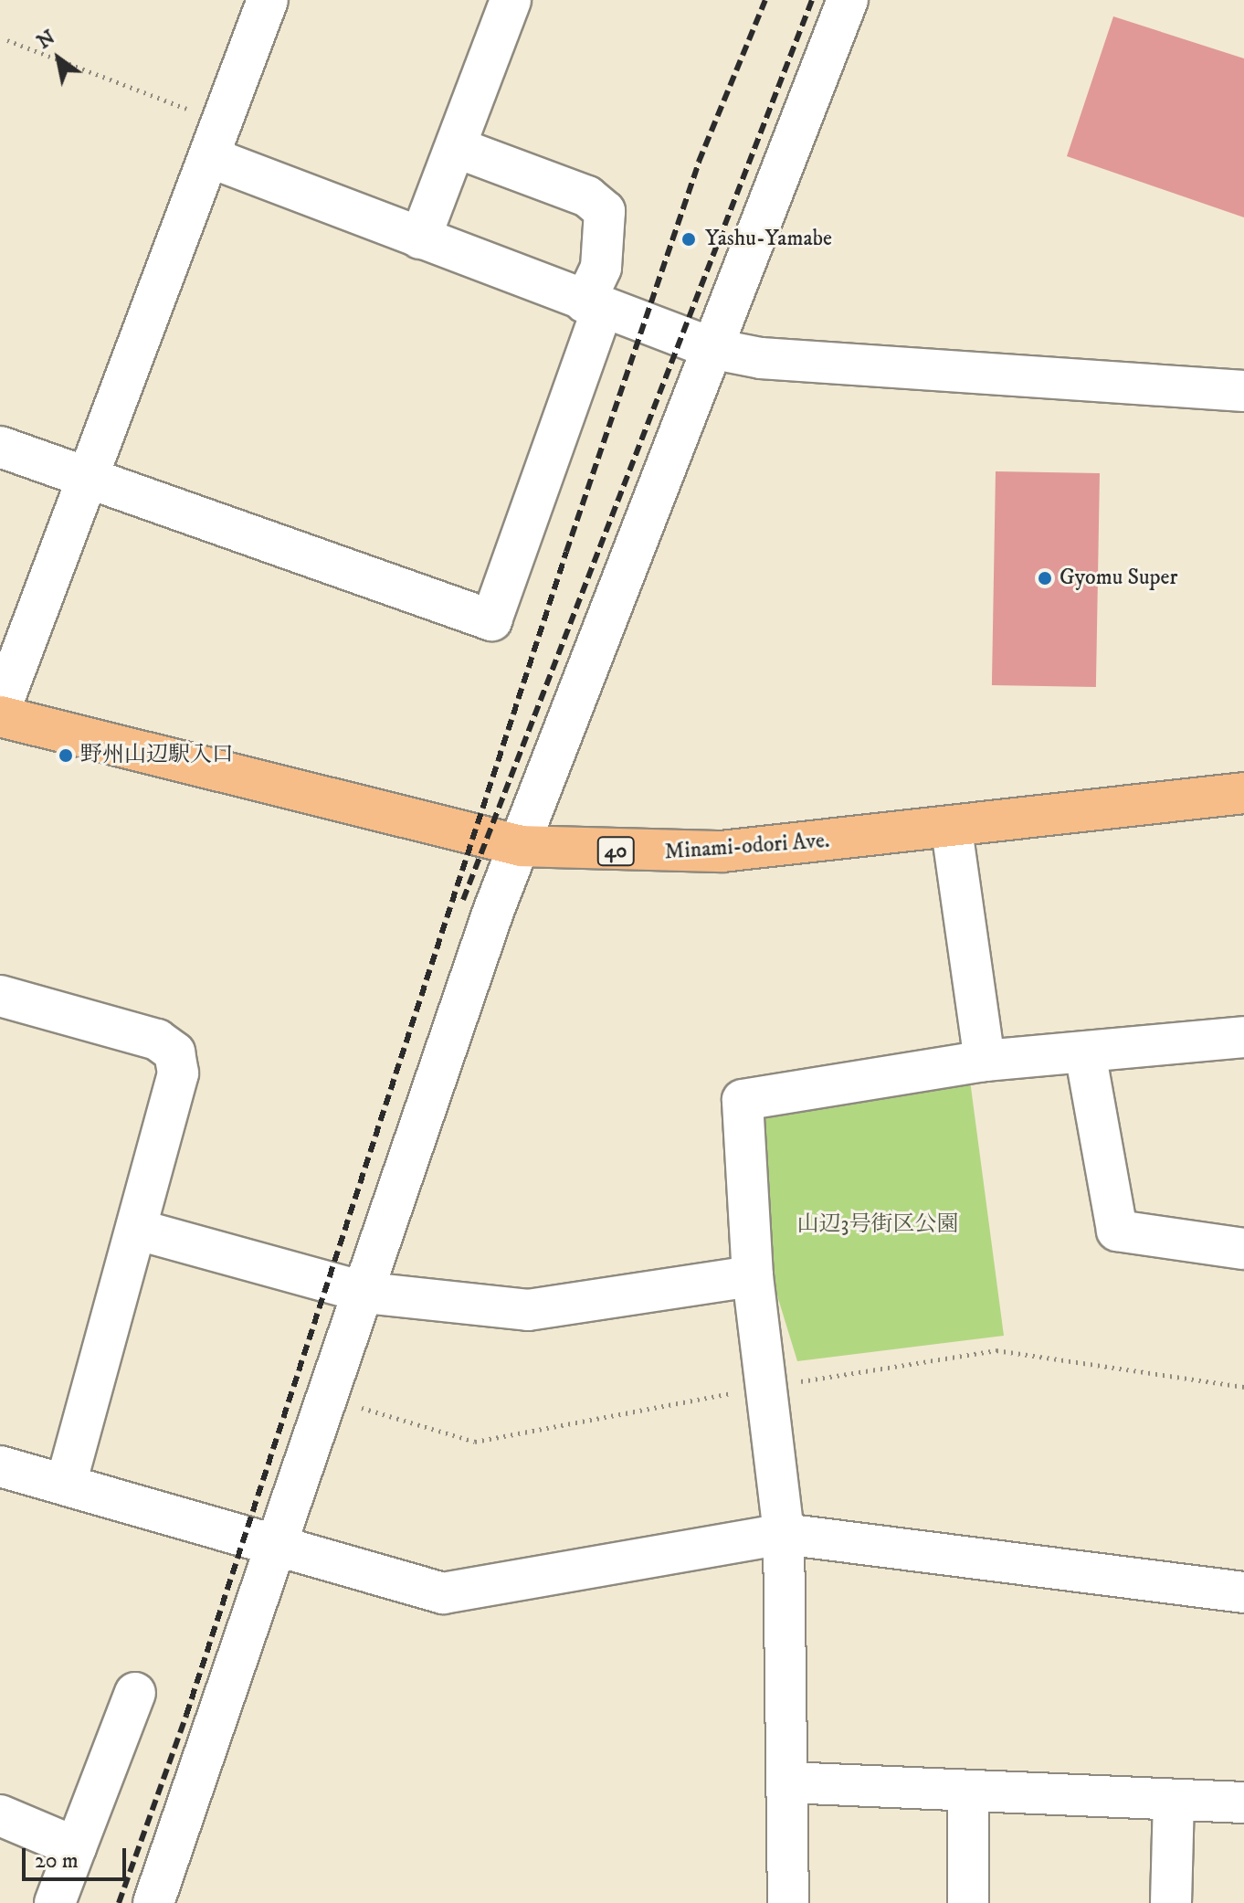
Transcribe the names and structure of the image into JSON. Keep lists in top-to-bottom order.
{
  "streets": {
    "main road": ["Minami-odori Ave.", "40"]
  },
  "parks": ["山辺3号街区公園"],
  "places": ["Yashu-Yamabe", "Gyomu Super", "野州山辺駅入口"],
  "scale_bar": "20 m",
  "north": "top left"
}
